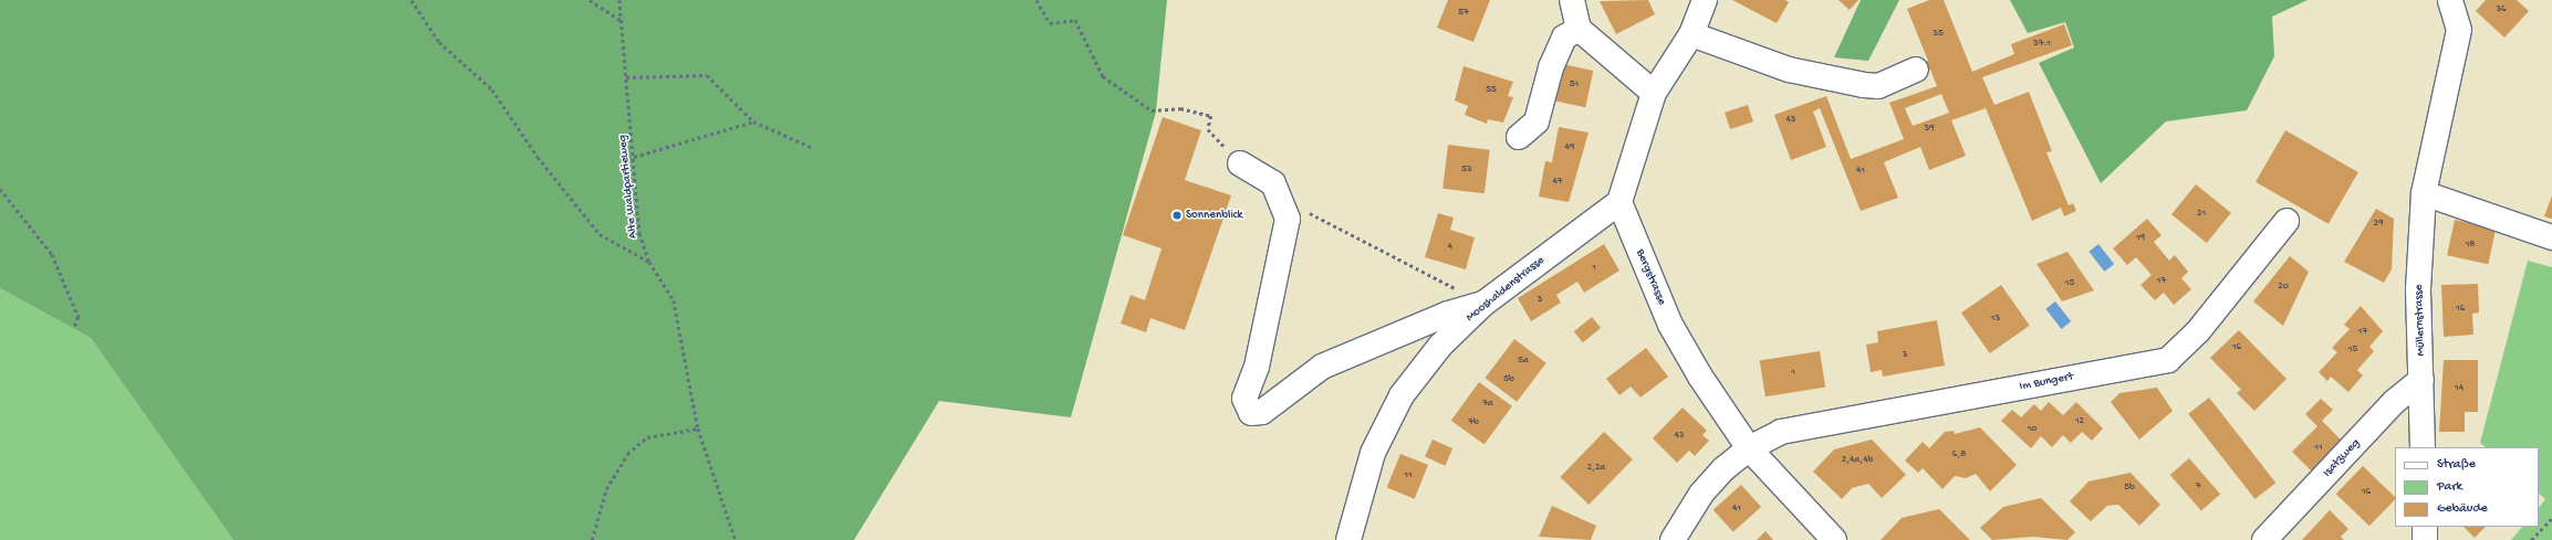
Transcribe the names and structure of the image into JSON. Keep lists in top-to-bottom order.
{
  "streets": {
    "street": [
      "Bergstrasse",
      "Mooshaldenstrasse",
      "Müllernstrasse",
      "Im Bungert",
      "Isatzweg"
    ],
    "path": ["Alte Waldpartieweg"]
  },
  "crossings": [
    ["Bergstrasse", "Mooshaldenstrasse"],
    ["Bergstrasse", "Im Bungert"],
    ["Müllernstrasse", "Isatzweg"]
  ],
  "places": ["Sonnenblick"],
  "house_numbers": [
    "36",
    "57",
    "35",
    "37.1",
    "51",
    "55",
    "43",
    "39",
    "49",
    "53",
    "41",
    "47",
    "21",
    "29",
    "19",
    "18",
    "4",
    "1",
    "17",
    "15",
    "20",
    "3",
    "16",
    "13",
    "17",
    "16",
    "15",
    "3",
    "5a",
    "1",
    "5b",
    "14",
    "7a",
    "12",
    "7b",
    "10",
    "43",
    "11",
    "6,8",
    "2,4a,4b",
    "2,2a",
    "11",
    "7",
    "5b",
    "16",
    "41"
  ],
  "legend": ["Straße", "Park", "Gebäude"]
}
